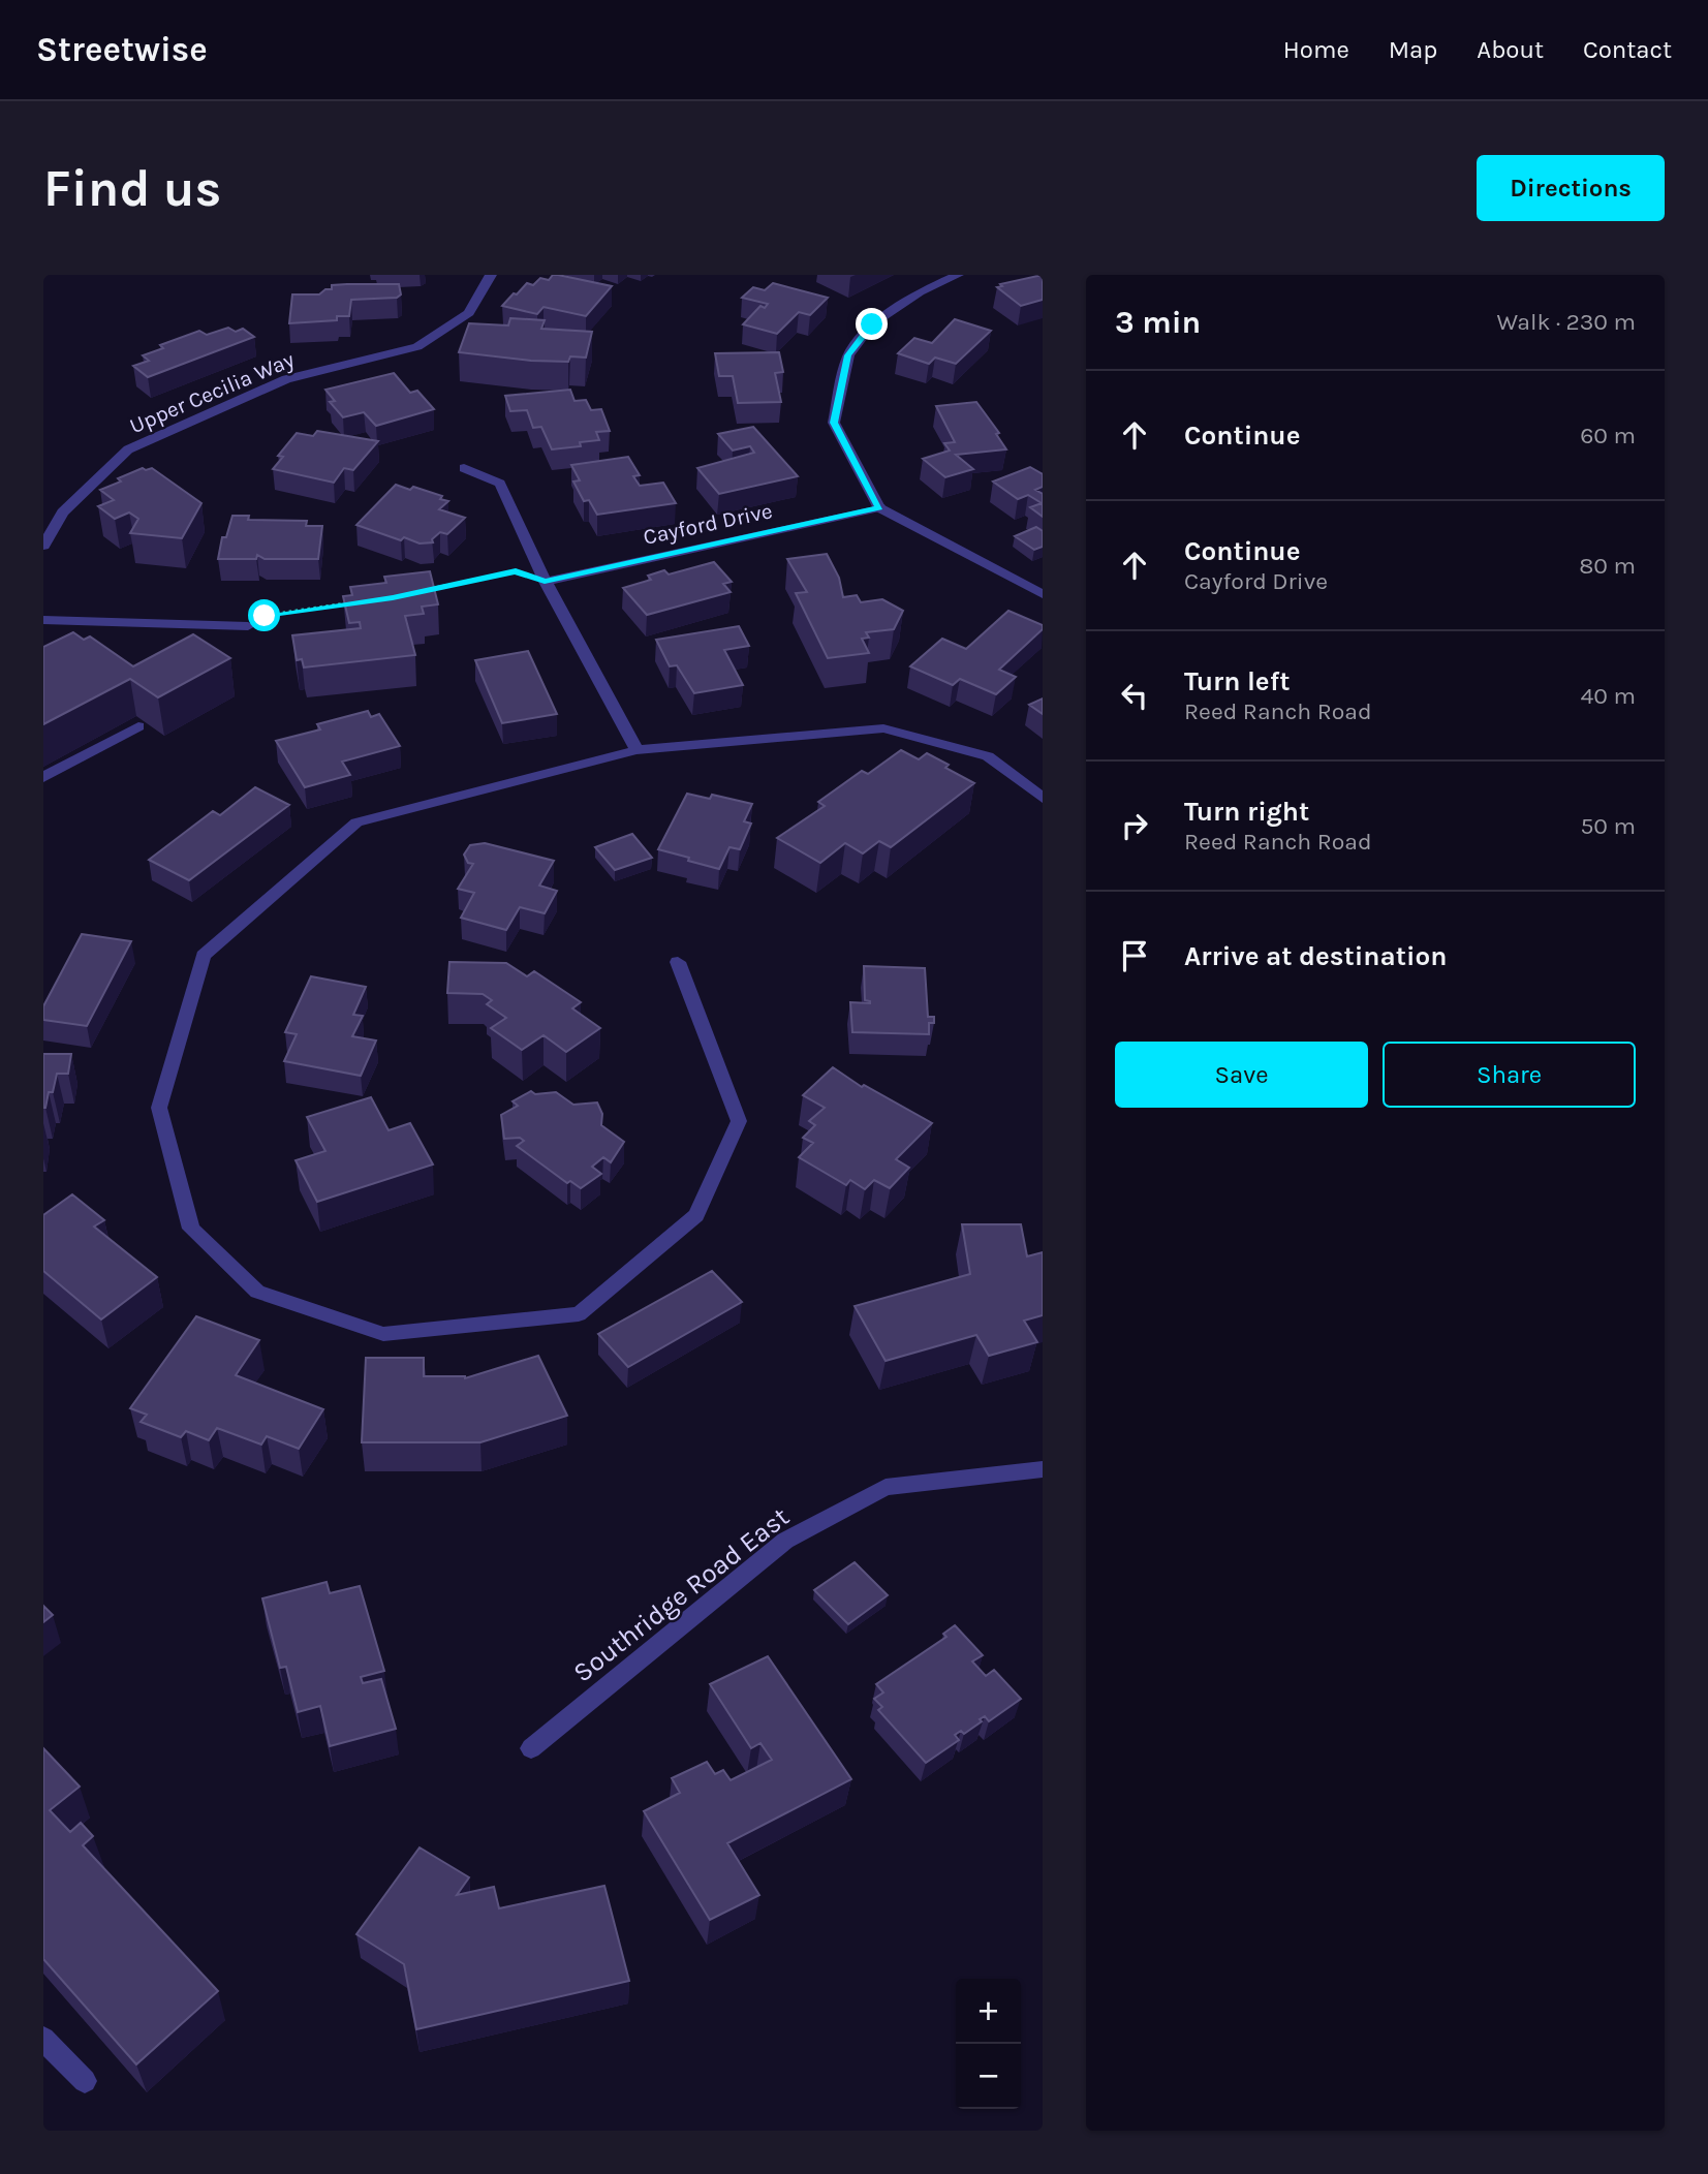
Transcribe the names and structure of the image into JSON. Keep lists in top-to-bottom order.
{
  "streets": {
    "street": ["Upper Cecilia Way", "Cayford Drive", "Southridge Road East"]
  },
  "page": {
    "header": "Streetwise",
    "nav": [
      "Home",
      "Map",
      "About",
      "Contact"
    ],
    "buttons": [
      "Directions",
      ["Save", "Share"]
    ],
    "title": "Find us",
    "heading": ["3 min", "Walk · 230 m"],
    "list": [
      ["Continue", "60 m"],
      ["Continue", "Cayford Drive", "80 m"],
      ["Turn left", "Reed Ranch Road", "40 m"],
      ["Turn right", "Reed Ranch Road", "50 m"],
      "Arrive at destination"
    ],
    "map_buttons": ["+", "−"]
  }
}
